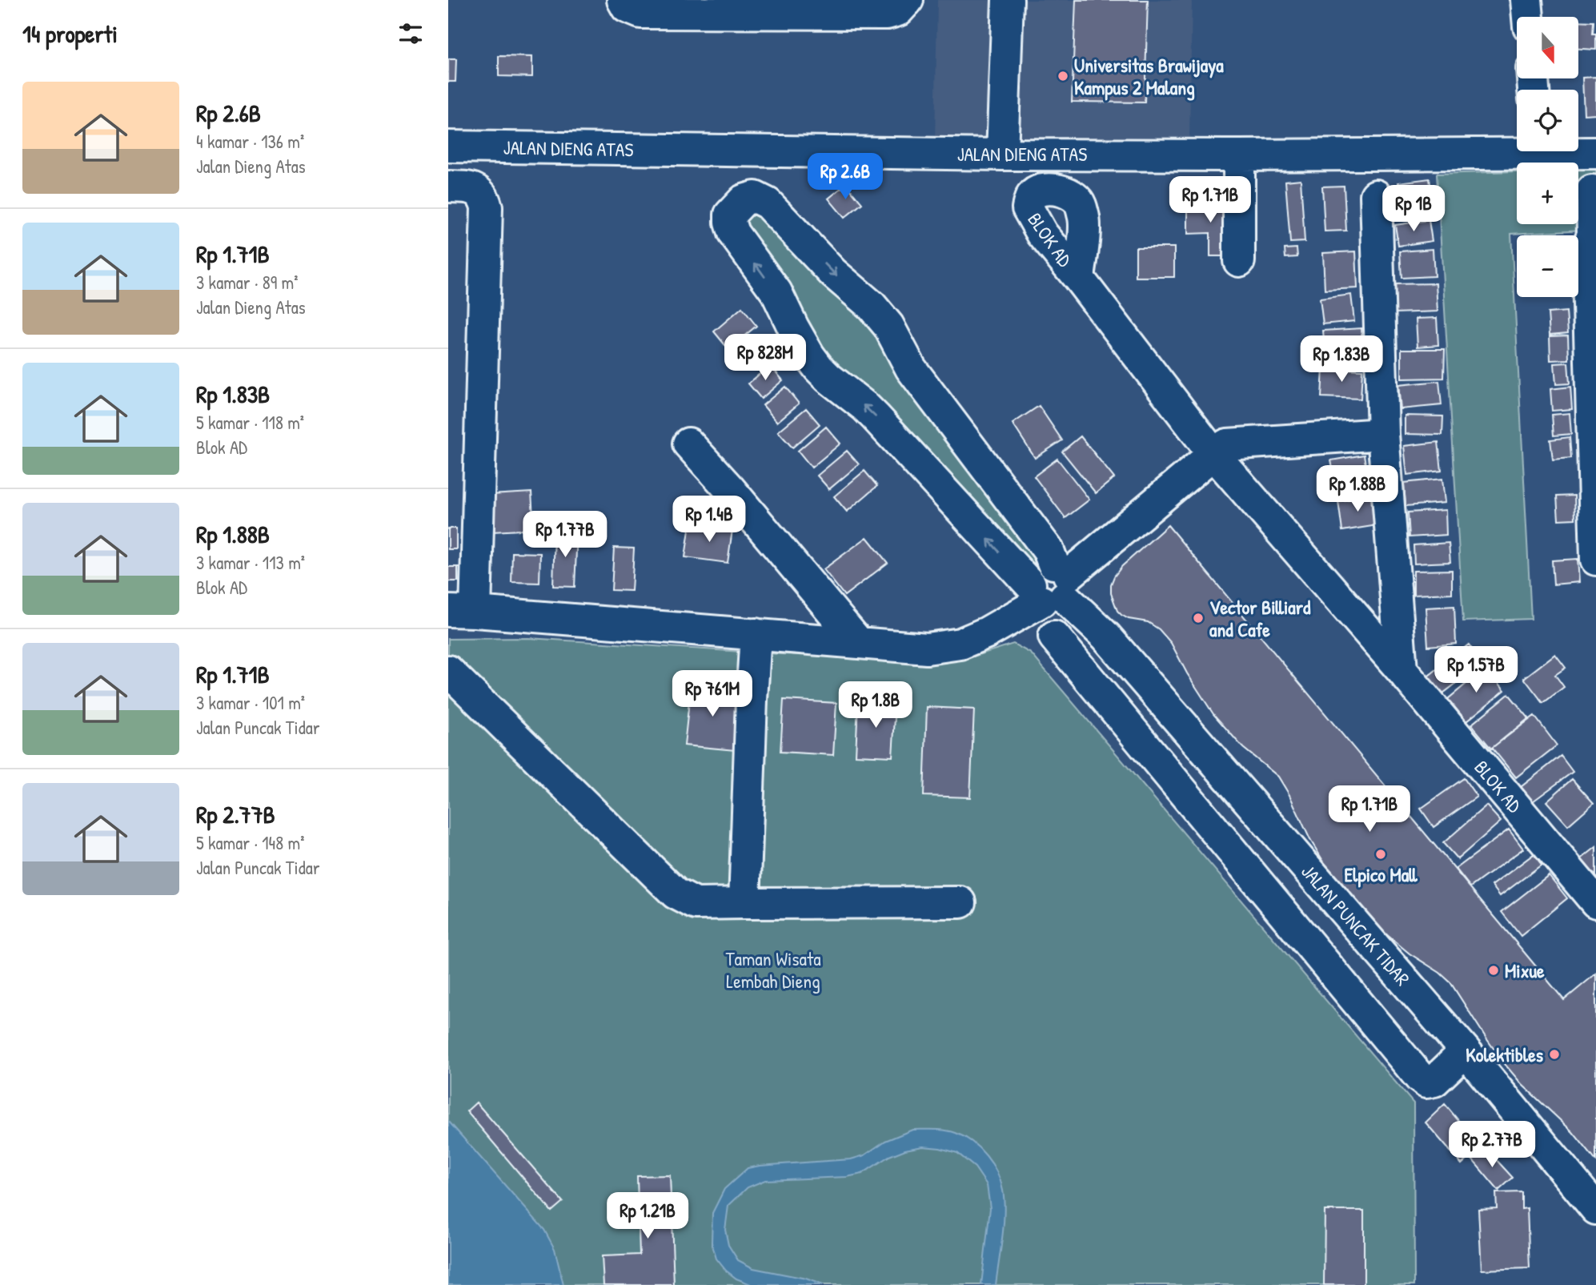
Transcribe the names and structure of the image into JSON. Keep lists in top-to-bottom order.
{
  "streets": {
    "street": ["JALAN DIENG ATAS", "BLOK AD", "JALAN PUNCAK TIDAR"]
  },
  "parks": ["Taman Wisata Lembah Dieng"],
  "places": [
    "Universitas Brawijaya Kampus 2 Malang",
    "Vector Billiard and Cafe",
    "Elpico Mall",
    "Mixue",
    "Kolektibles"
  ],
  "north": "bottom",
  "page": {
    "heading": "14 properti",
    "map_buttons": ["+", "−"],
    "list": [
      {
        "name": "Rp 2.6B",
        "note": "4 kamar · 136 m² · Jalan Dieng Atas"
      },
      {
        "name": "Rp 1.71B",
        "note": "3 kamar · 89 m² · Jalan Dieng Atas"
      },
      {
        "name": "Rp 1.83B",
        "note": "5 kamar · 118 m² · Blok AD"
      },
      {
        "name": "Rp 1.88B",
        "note": "3 kamar · 113 m² · Blok AD"
      },
      {
        "name": "Rp 1.71B",
        "note": "3 kamar · 101 m² · Jalan Puncak Tidar"
      },
      {
        "name": "Rp 2.77B",
        "note": "5 kamar · 148 m² · Jalan Puncak Tidar"
      }
    ],
    "price": [
      "Rp 2.6B",
      "Rp 1.71B",
      "Rp 1B",
      "Rp 828M",
      "Rp 1.83B",
      "Rp 1.88B",
      "Rp 1.4B",
      "Rp 1.77B",
      "Rp 1.57B",
      "Rp 761M",
      "Rp 1.8B",
      "Rp 1.71B",
      "Rp 2.77B",
      "Rp 1.21B"
    ]
  }
}
